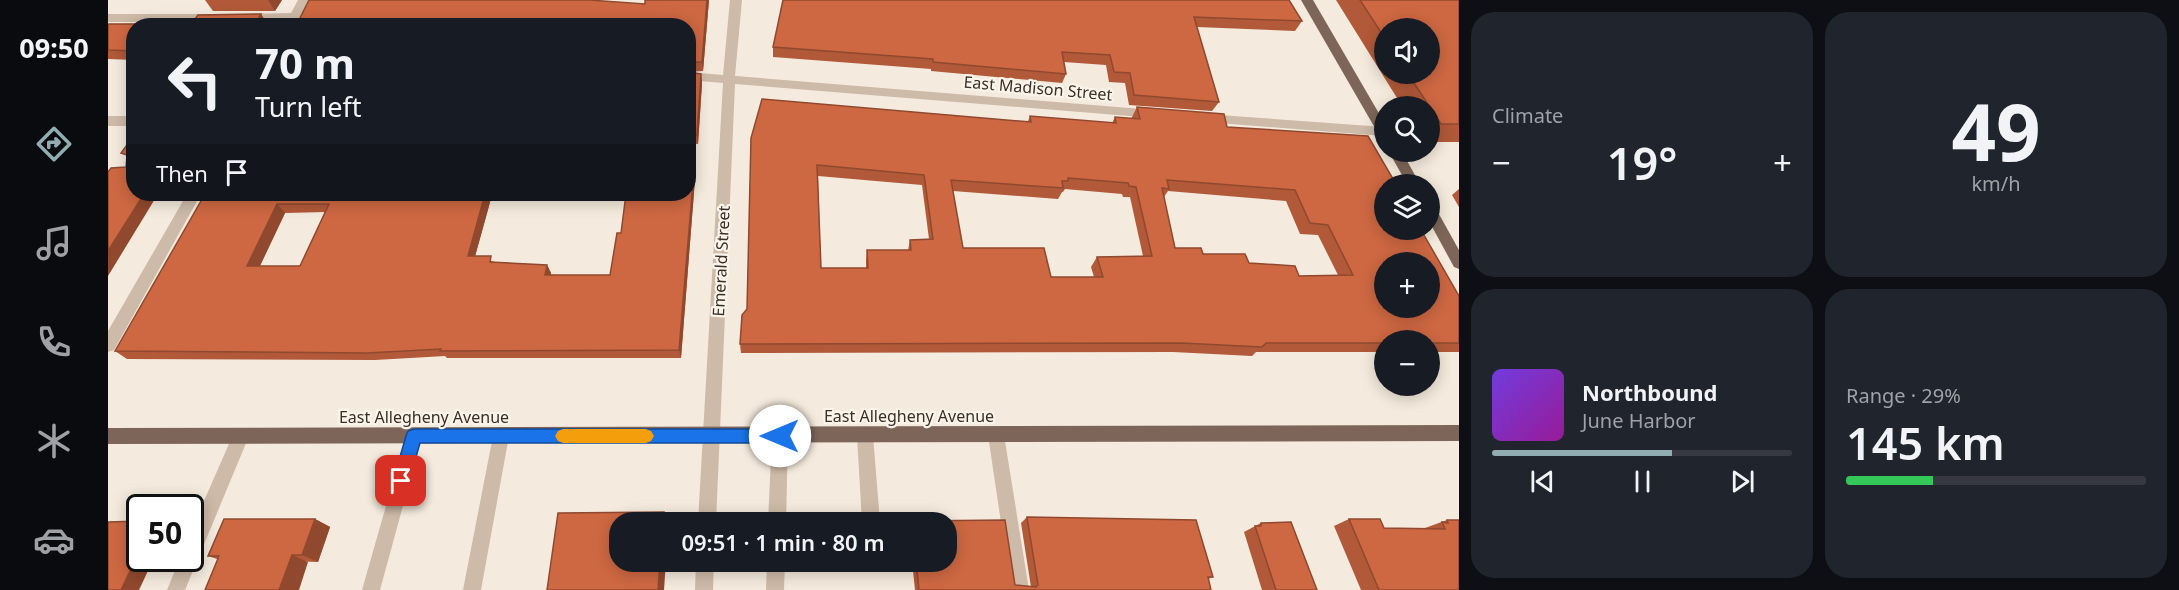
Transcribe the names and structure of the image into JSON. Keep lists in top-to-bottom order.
{
  "streets": {
    "main road": ["East Allegheny Avenue"],
    "street": ["East Madison Street", "Emerald Street"]
  },
  "crossings": [
    ["East Madison Street", "Emerald Street"],
    ["Emerald Street", "East Allegheny Avenue"]
  ],
  "page": {
    "tabs": "09:50",
    "tile": [
      "Climate",
      ["49", "km/h"],
      ["Range · 29%", "145 km"]
    ],
    "map_buttons": ["+", "−"],
    "turn": ["70 m", "Turn left"],
    "heat": ["−", "19°", "+"],
    "then": "Then",
    "song": ["Northbound", "June Harbor"],
    "limit": "50",
    "trip": "09:51 · 1 min · 80 m"
  }
}
